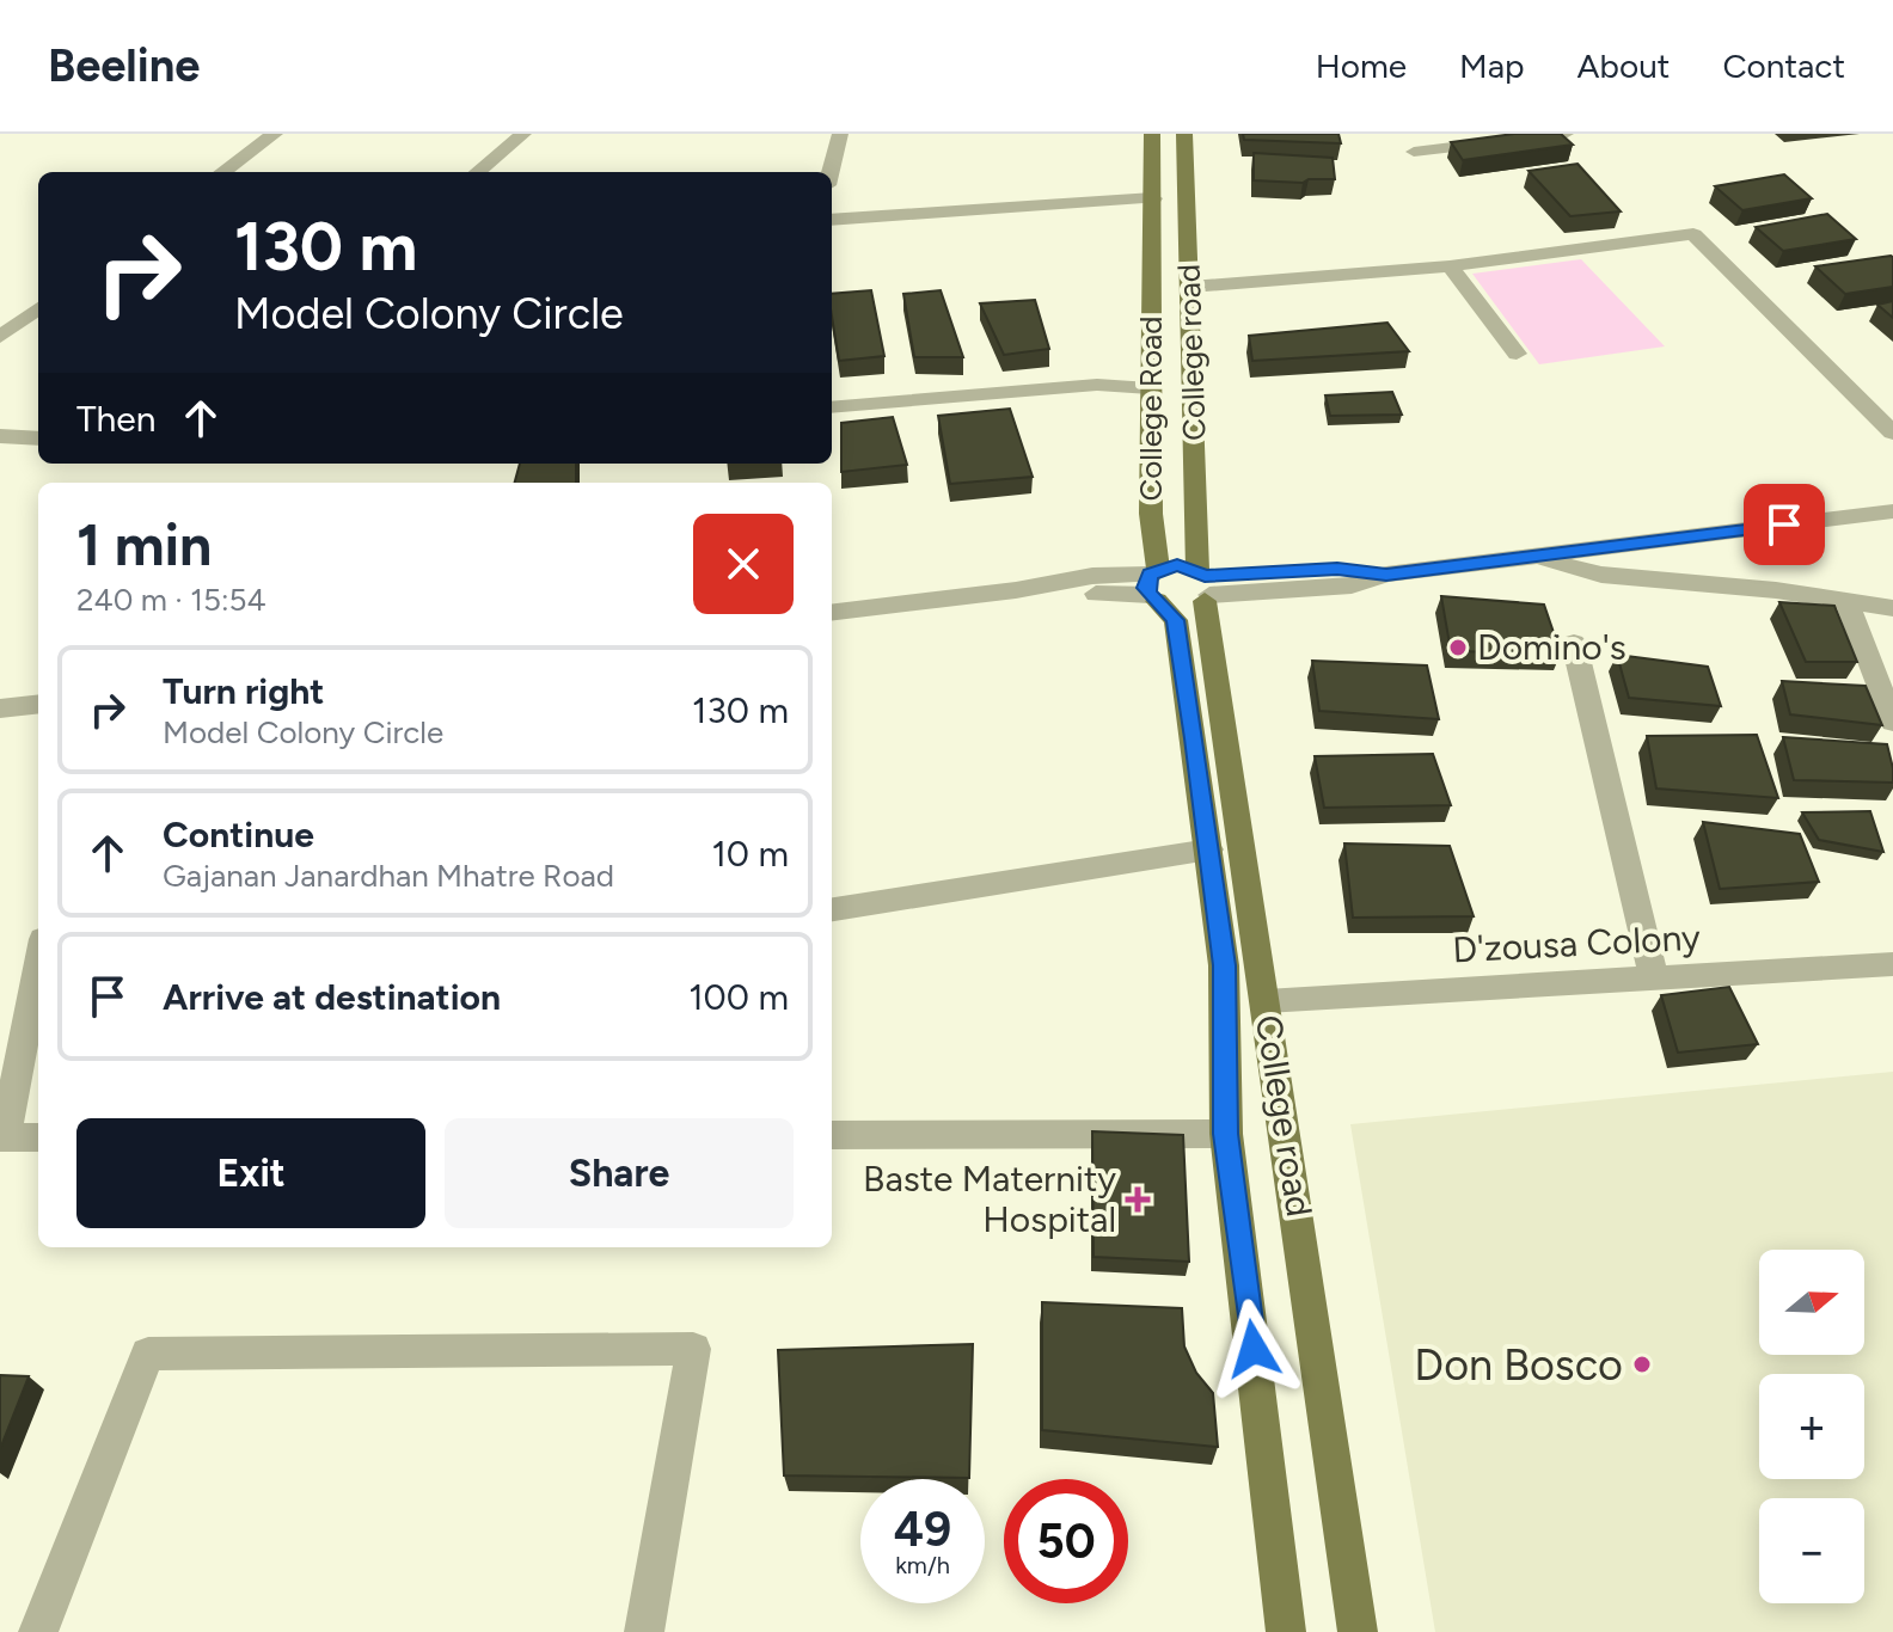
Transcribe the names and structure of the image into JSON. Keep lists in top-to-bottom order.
{
  "streets": {
    "main road": ["College road", "College Road"],
    "street": ["D'zousa Colony"]
  },
  "crossings": [
    ["College road", "D'zousa Colony"]
  ],
  "places": {
    "other": ["Domino's", "Don Bosco"],
    "health": ["Baste Maternity Hospital"]
  },
  "north": "right",
  "page": {
    "header": "Beeline",
    "nav": [
      "Home",
      "Map",
      "About",
      "Contact"
    ],
    "turn": ["130 m", "Model Colony Circle"],
    "then": "Then",
    "heading": ["1 min", "240 m · 15:54"],
    "list": [
      {
        "name": "Turn right",
        "note": "Model Colony Circle",
        "value": "130 m"
      },
      {
        "name": "Continue",
        "note": "Gajanan Janardhan Mhatre Road",
        "value": "10 m"
      },
      {
        "name": "Arrive at destination",
        "value": "100 m"
      }
    ],
    "buttons": ["Exit", "Share"],
    "map_buttons": ["+", "−"],
    "speed": "49 km/h",
    "limit": "50"
  }
}
